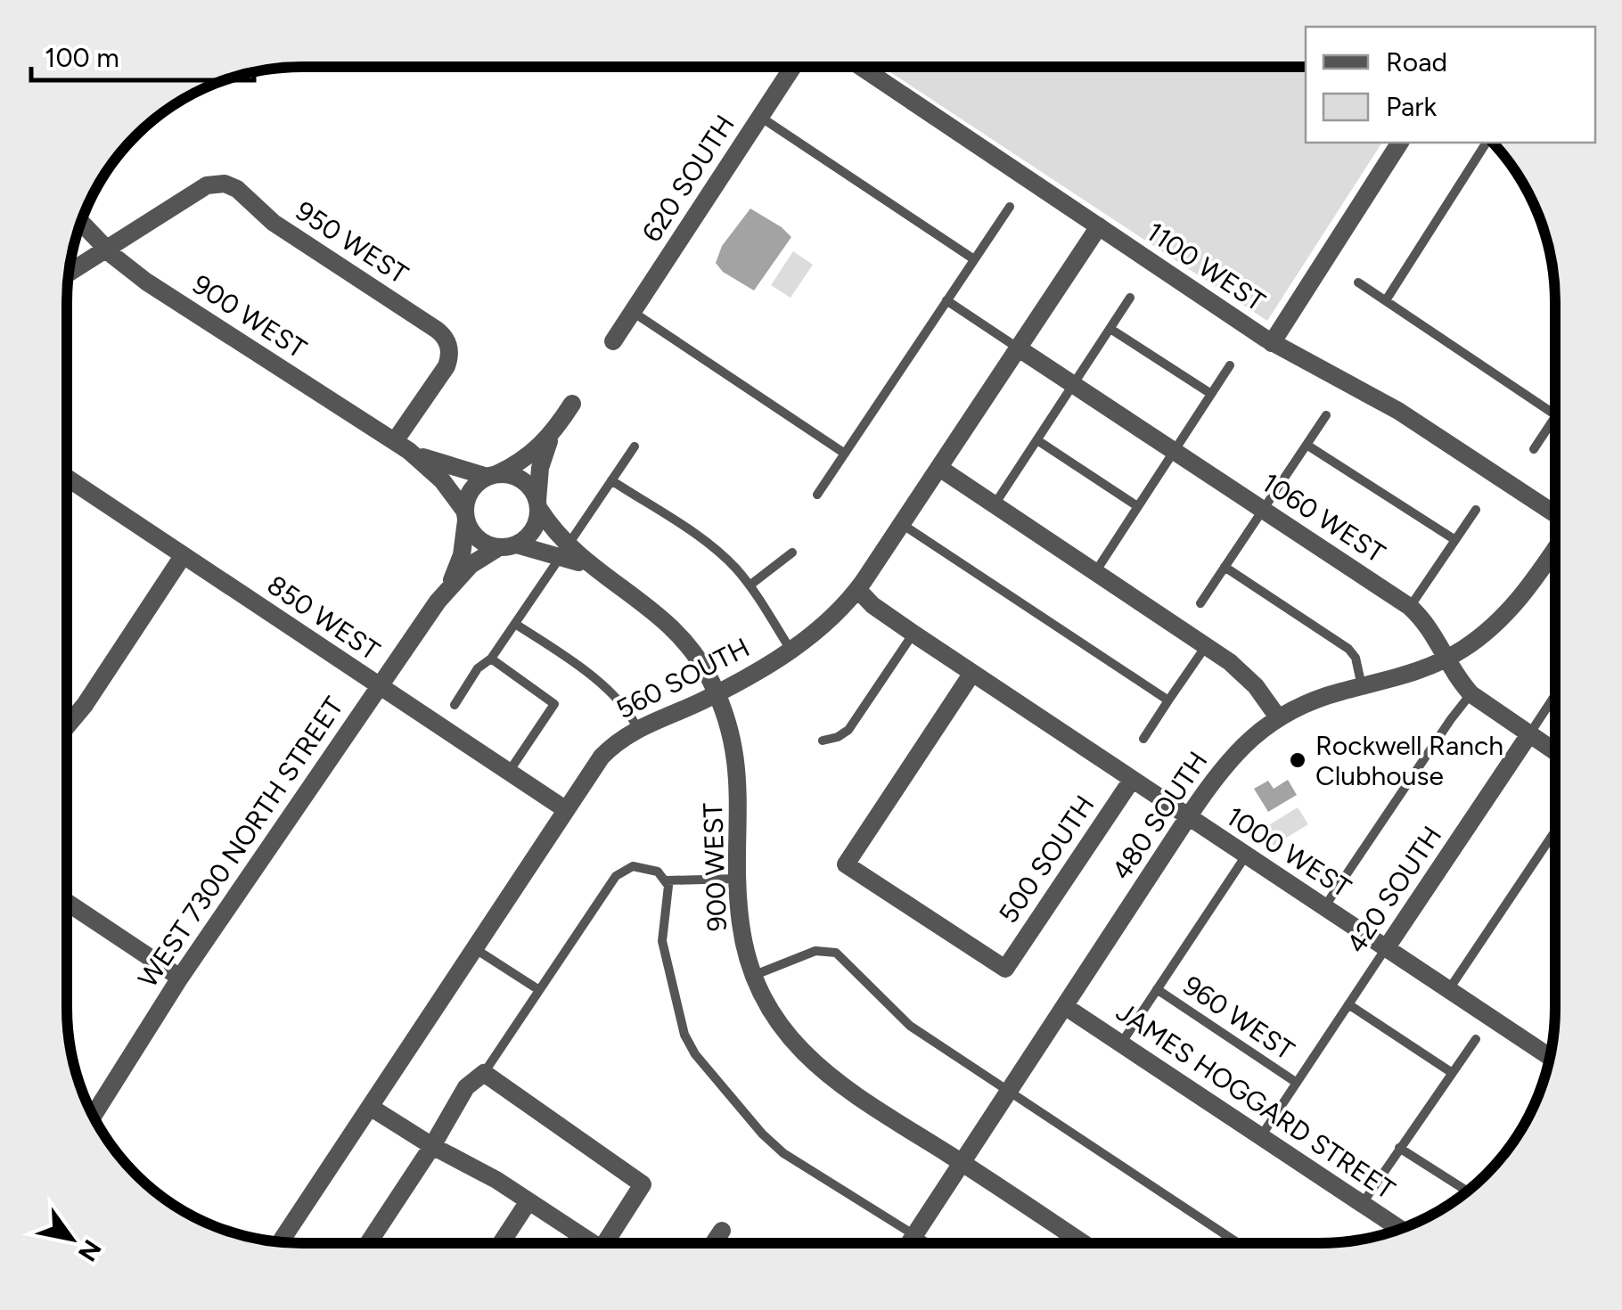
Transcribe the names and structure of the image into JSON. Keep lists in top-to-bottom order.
{
  "streets": {
    "street": [
      "620 SOUTH",
      "950 WEST",
      "1100 WEST",
      "900 WEST",
      "1060 WEST",
      "850 WEST",
      "560 SOUTH",
      "480 SOUTH",
      "WEST 7300 NORTH STREET",
      "1000 WEST",
      "500 SOUTH",
      "420 SOUTH",
      "JAMES HOGGARD STREET"
    ],
    "lane": ["960 WEST"]
  },
  "crossings": [
    ["950 WEST", "900 WEST"],
    ["1100 WEST", "560 SOUTH"],
    ["900 WEST", "560 SOUTH"],
    ["900 WEST", "480 SOUTH"],
    ["900 WEST", "WEST 7300 NORTH STREET"],
    ["1060 WEST", "560 SOUTH"],
    ["1060 WEST", "480 SOUTH"],
    ["1060 WEST", "420 SOUTH"],
    ["850 WEST", "560 SOUTH"],
    ["850 WEST", "WEST 7300 NORTH STREET"],
    ["560 SOUTH", "1000 WEST"],
    ["480 SOUTH", "1000 WEST"],
    ["480 SOUTH", "JAMES HOGGARD STREET"],
    ["1000 WEST", "500 SOUTH"],
    ["1000 WEST", "420 SOUTH"],
    ["420 SOUTH", "960 WEST"],
    ["420 SOUTH", "JAMES HOGGARD STREET"]
  ],
  "places": ["Rockwell Ranch Clubhouse"],
  "legend": ["Road", "Park"],
  "scale_bar": "100 m",
  "north": "bottom right"
}
